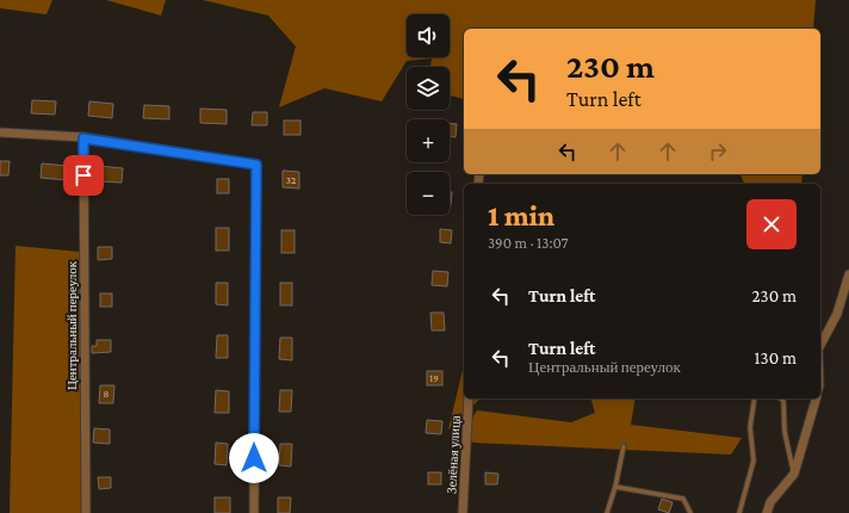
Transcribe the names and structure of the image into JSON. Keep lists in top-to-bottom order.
{
  "streets": {
    "street": ["Центральный переулок", "Зелёная улица"]
  },
  "house_numbers": ["32", "19", "8"],
  "page": {
    "map_buttons": ["+", "−"],
    "turn": ["230 m", "Turn left"],
    "heading": ["1 min", "390 m · 13:07"],
    "list": [
      {
        "name": "Turn left",
        "value": "230 m"
      },
      {
        "name": "Turn left",
        "note": "Центральный переулок",
        "value": "130 m"
      }
    ]
  }
}
